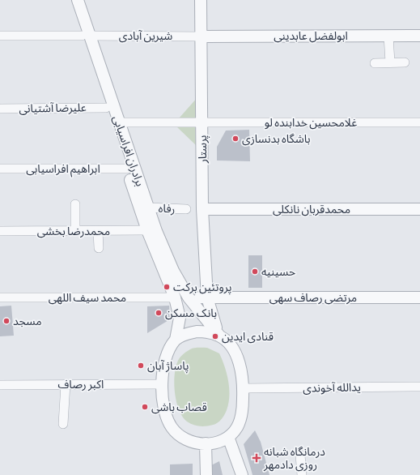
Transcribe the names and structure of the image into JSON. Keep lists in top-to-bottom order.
{
  "streets": {
    "street": [
      "شیرین آبادی",
      "ابولفضل عابدینی",
      "علیرضا آشتیانی",
      "غلامحسین خدابنده لو",
      "پرستار",
      "برادران افراسیابی",
      "ابراهیم افراسیابی",
      "رفاه",
      "محمدقربان نانکلی",
      "محمدرضا بخشی",
      "محمد سیف اللهی",
      "مرتضی رصاف سهی",
      "اکبر رصاف",
      "یدالله آخوندی"
    ]
  },
  "crossings": [
    ["شیرین آبادی", "ابولفضل عابدینی"],
    ["شیرین آبادی", "پرستار"],
    ["شیرین آبادی", "برادران افراسیابی"],
    ["ابولفضل عابدینی", "پرستار"],
    ["علیرضا آشتیانی", "برادران افراسیابی"],
    ["غلامحسین خدابنده لو", "پرستار"],
    ["غلامحسین خدابنده لو", "برادران افراسیابی"],
    ["پرستار", "برادران افراسیابی"],
    ["پرستار", "محمدقربان نانکلی"],
    ["پرستار", "مرتضی رصاف سهی"],
    ["پرستار", "اکبر رصاف"],
    ["پرستار", "یدالله آخوندی"],
    ["برادران افراسیابی", "ابراهیم افراسیابی"],
    ["برادران افراسیابی", "رفاه"],
    ["برادران افراسیابی", "محمدرضا بخشی"],
    ["برادران افراسیابی", "محمد سیف اللهی"],
    ["برادران افراسیابی", "مرتضی رصاف سهی"],
    ["برادران افراسیابی", "اکبر رصاف"],
    ["برادران افراسیابی", "یدالله آخوندی"],
    ["محمد سیف اللهی", "مرتضی رصاف سهی"],
    ["اکبر رصاف", "یدالله آخوندی"]
  ],
  "places": {
    "other": [
      "باشگاه بدنسازی",
      "حسینیه",
      "پروتئین برکت",
      "بانک مسکن",
      "مسجد",
      "قنادی ایدین",
      "پاساژ آبان",
      "قصاب باشی"
    ],
    "health": ["درمانگاه شبانه روزی دادمهر"]
  }
}
